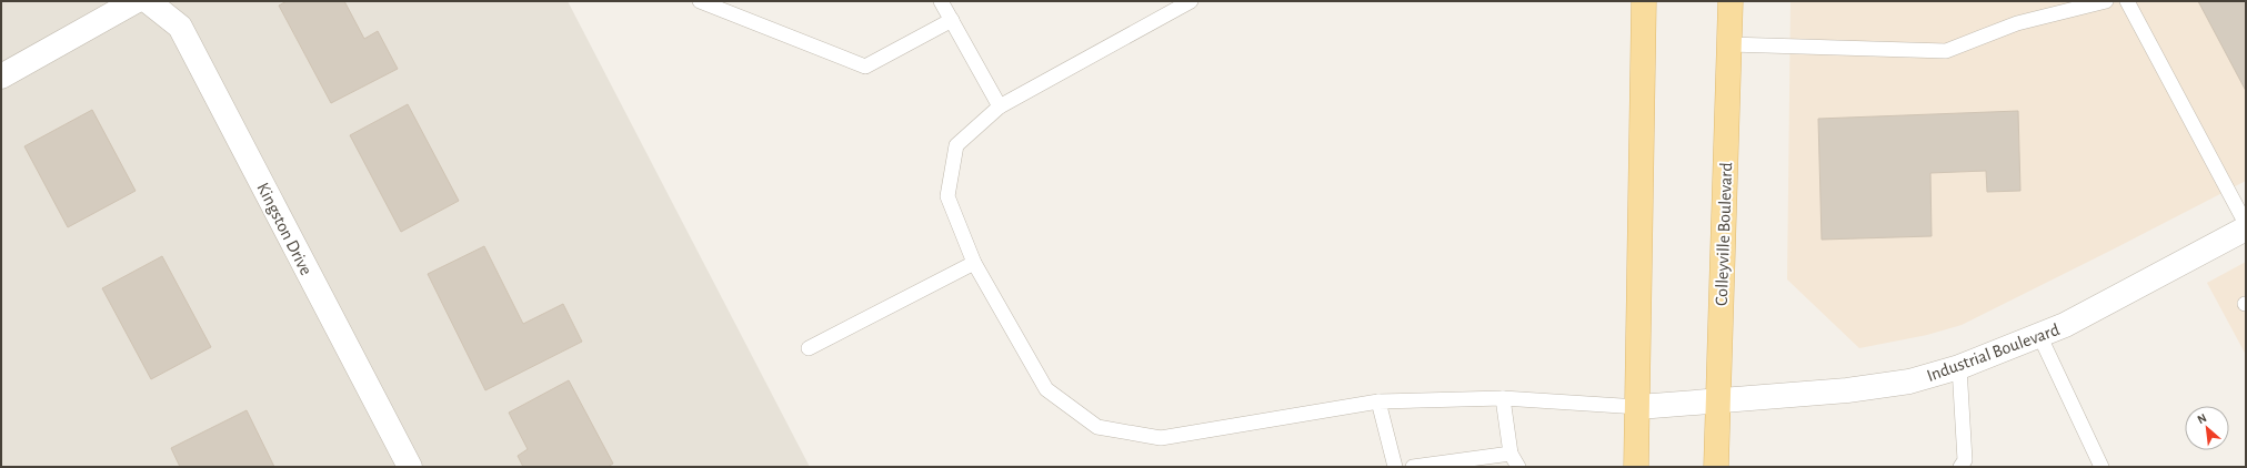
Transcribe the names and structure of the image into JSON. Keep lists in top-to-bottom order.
{
  "streets": {
    "main road": ["Colleyville Boulevard"],
    "street": ["Kingston Drive", "Industrial Boulevard"]
  },
  "crossings": [
    ["Colleyville Boulevard", "Industrial Boulevard"]
  ],
  "north": "top left"
}
